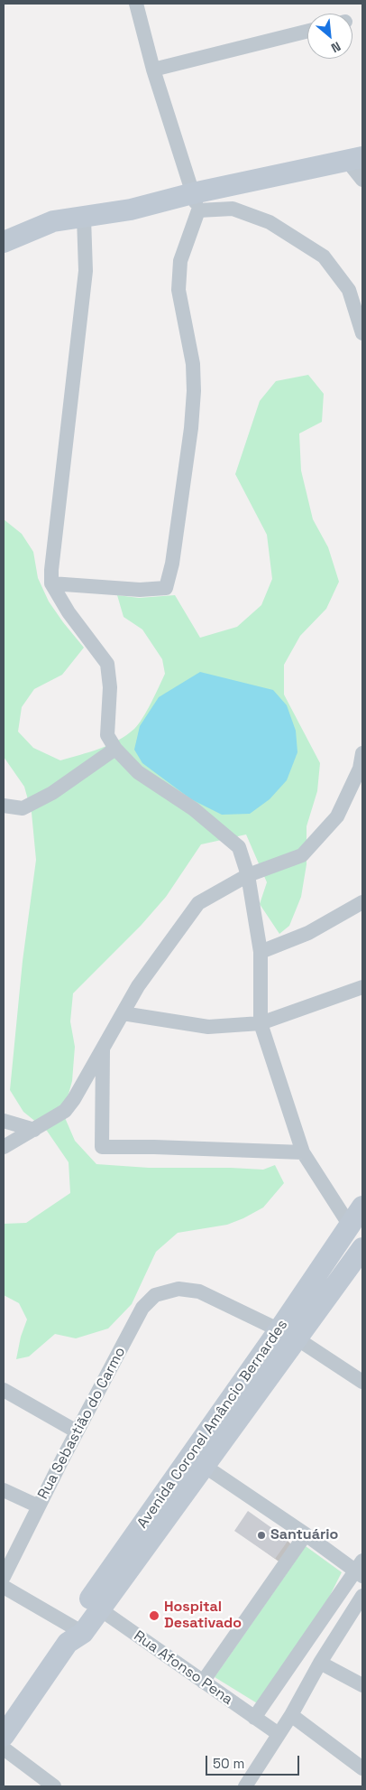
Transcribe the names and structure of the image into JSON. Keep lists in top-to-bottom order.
{
  "streets": {
    "street": ["Rua Sebastião do Carmo", "Avenida Coronel Amâncio Bernardes", "Rua Afonso Pena"]
  },
  "crossings": [
    ["Rua Sebastião do Carmo", "Avenida Coronel Amâncio Bernardes"],
    ["Avenida Coronel Amâncio Bernardes", "Rua Afonso Pena"]
  ],
  "places": ["Santuário", "Hospital Desativado"],
  "scale_bar": "50 m",
  "north": "bottom right"
}
